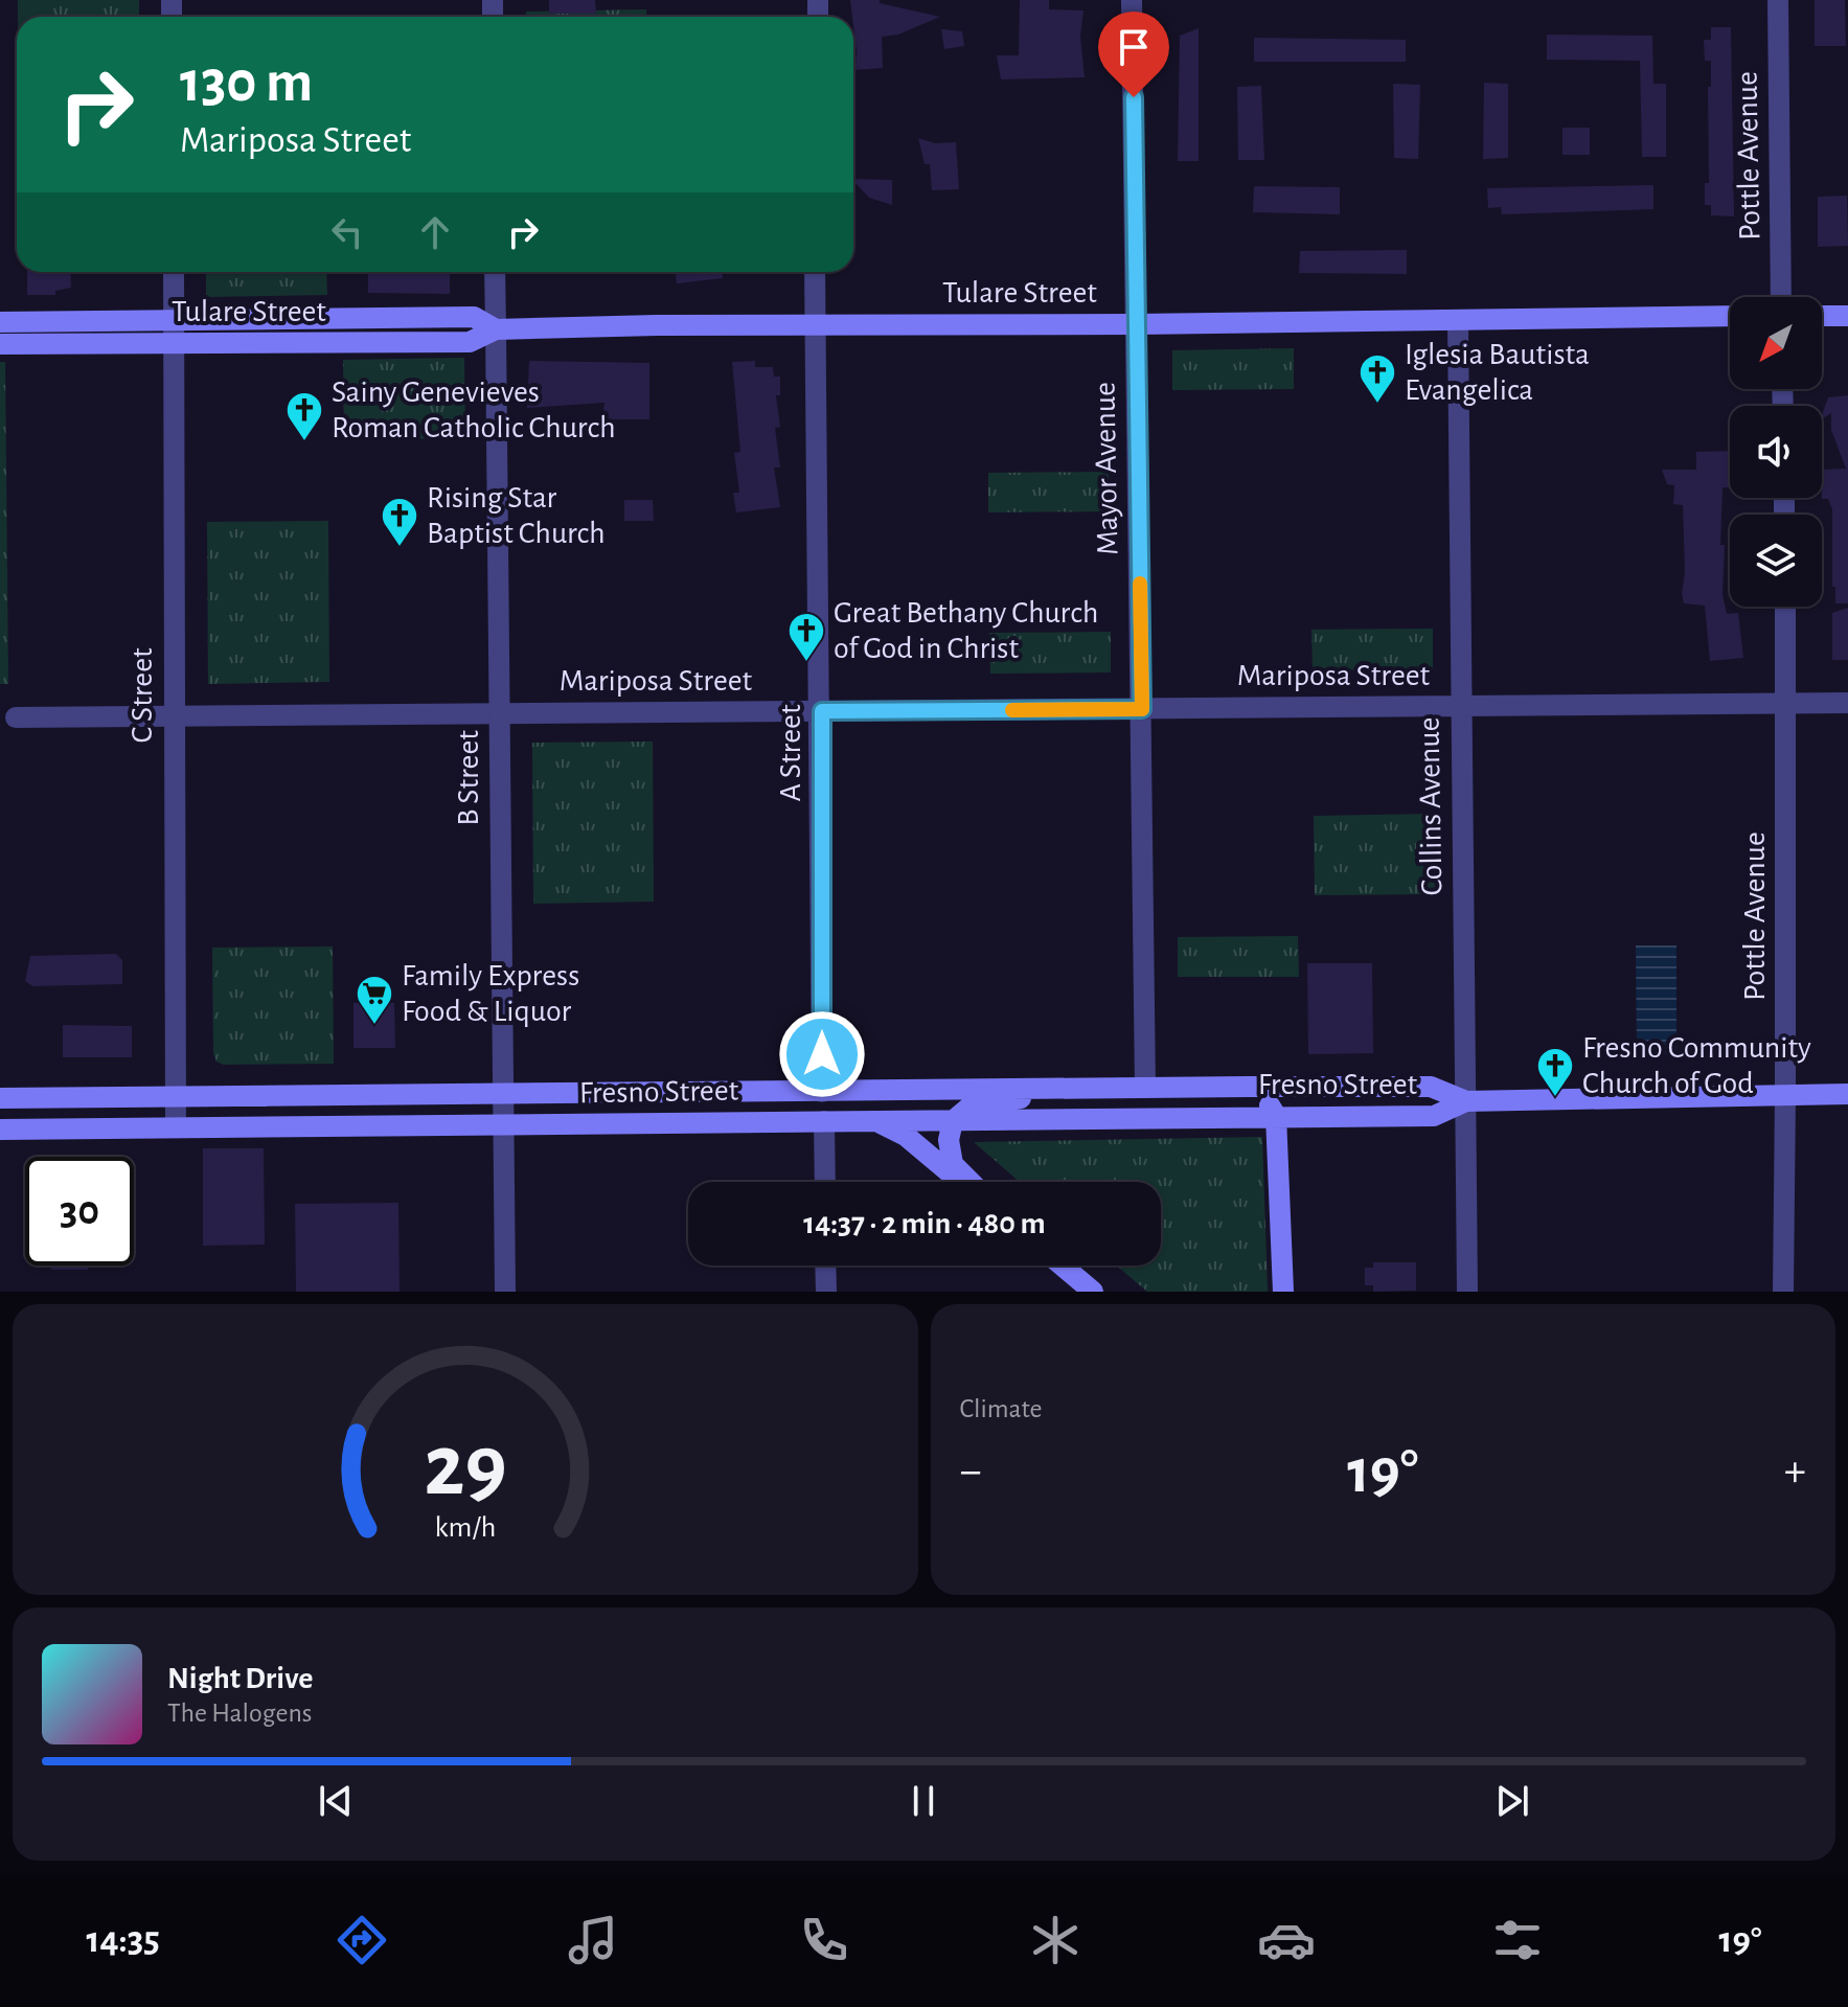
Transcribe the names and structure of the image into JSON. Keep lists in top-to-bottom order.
{
  "streets": {
    "main road": ["Tulare Street", "Fresno Street"],
    "street": [
      "Pottle Avenue",
      "Mayor Avenue",
      "Mariposa Street",
      "C Street",
      "A Street",
      "B Street",
      "Collins Avenue"
    ]
  },
  "crossings": [
    ["Pottle Avenue", "Mariposa Street"],
    ["Pottle Avenue", "Fresno Street"],
    ["Tulare Street", "Mayor Avenue"],
    ["Tulare Street", "C Street"],
    ["Tulare Street", "A Street"],
    ["Tulare Street", "B Street"],
    ["Tulare Street", "Collins Avenue"],
    ["Mayor Avenue", "Mariposa Street"],
    ["Mayor Avenue", "Fresno Street"],
    ["Mariposa Street", "C Street"],
    ["Mariposa Street", "A Street"],
    ["Mariposa Street", "B Street"],
    ["Mariposa Street", "Collins Avenue"],
    ["C Street", "Fresno Street"],
    ["A Street", "Fresno Street"],
    ["B Street", "Fresno Street"],
    ["Collins Avenue", "Fresno Street"]
  ],
  "places": {
    "church": [
      "Iglesia Bautista Evangelica",
      "Sainy Genevieves Roman Catholic Church",
      "Rising Star Baptist Church",
      "Great Bethany Church of God in Christ",
      "Fresno Community Church of God"
    ],
    "supermarket": ["Family Express Food & Liquor"]
  },
  "north": "bottom left",
  "page": {
    "turn": ["130 m", "Mariposa Street"],
    "limit": "30",
    "trip": "14:37 · 2 min · 480 m",
    "tile": "Climate",
    "heat": ["−", "19°", "+"],
    "song": ["Night Drive", "The Halogens"],
    "tabs": ["14:35", "19°"],
    "gauge": ["29", "km/h"]
  }
}
